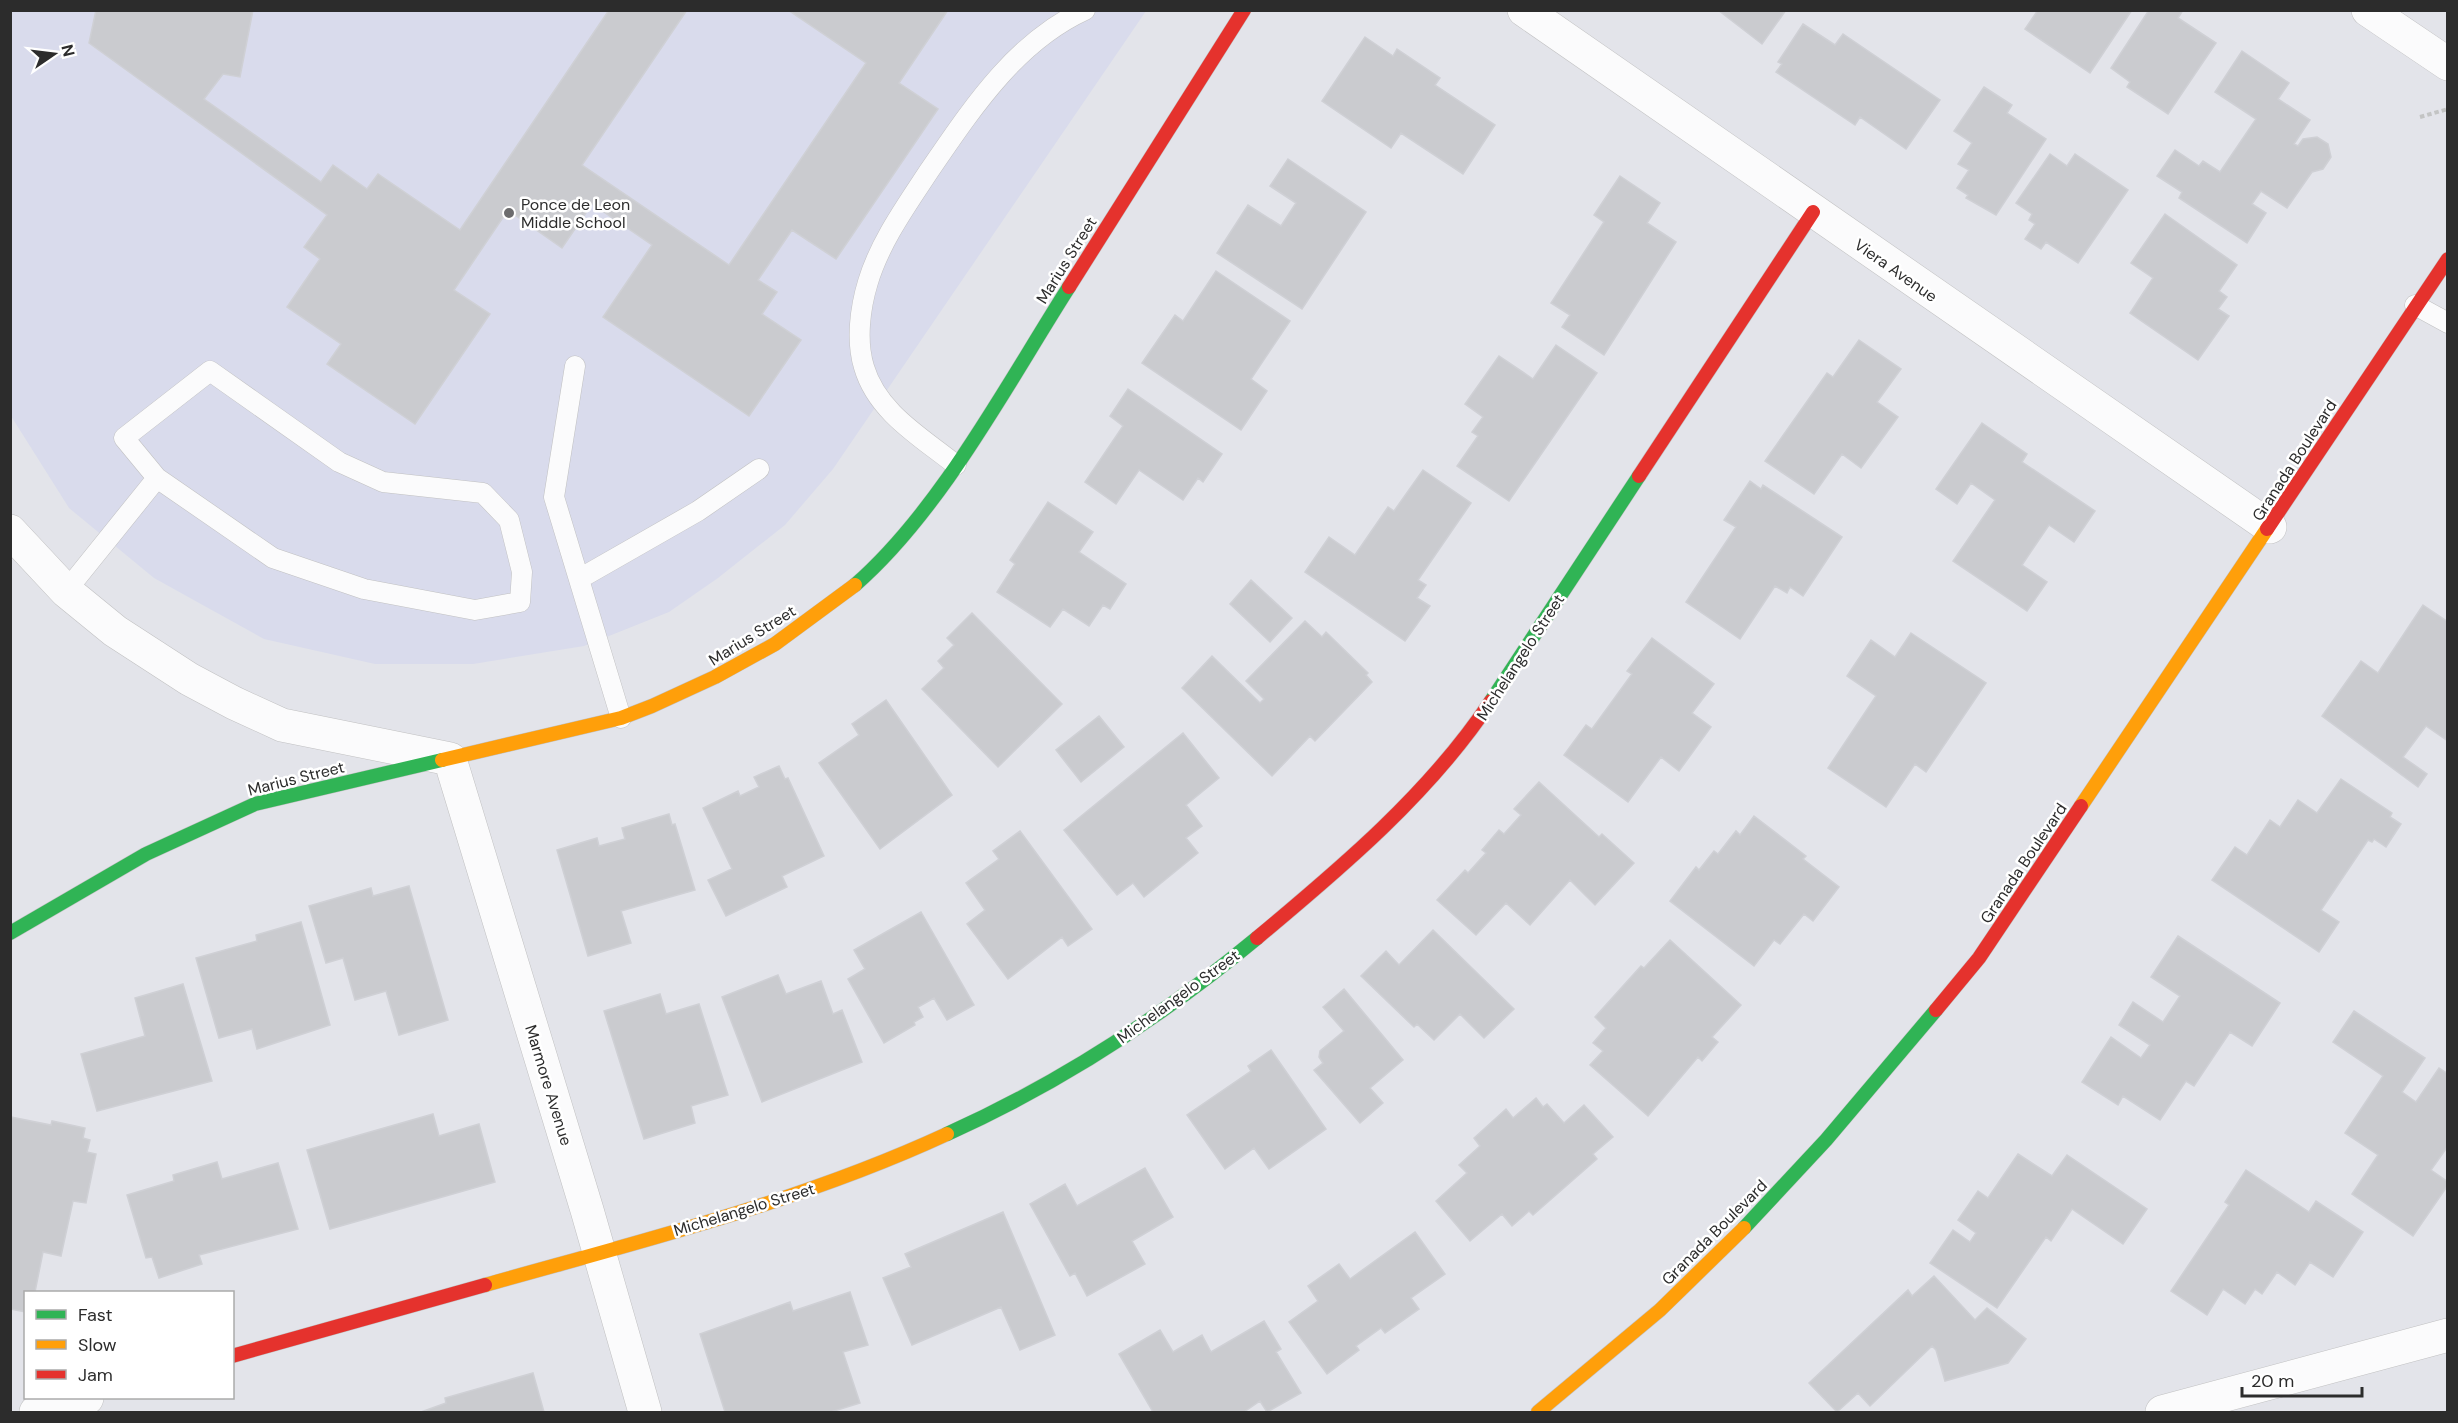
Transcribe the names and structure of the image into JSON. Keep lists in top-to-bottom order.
{
  "streets": {
    "street": [
      "Marius Street",
      "Viera Avenue",
      "Granada Boulevard",
      "Michelangelo Street",
      "Marmore Avenue"
    ]
  },
  "crossings": [
    ["Marius Street", "Marmore Avenue"],
    ["Viera Avenue", "Granada Boulevard"],
    ["Viera Avenue", "Michelangelo Street"],
    ["Michelangelo Street", "Marmore Avenue"]
  ],
  "places": ["Ponce de Leon Middle School"],
  "legend": ["Fast", "Slow", "Jam"],
  "scale_bar": "20 m",
  "north": "right"
}
